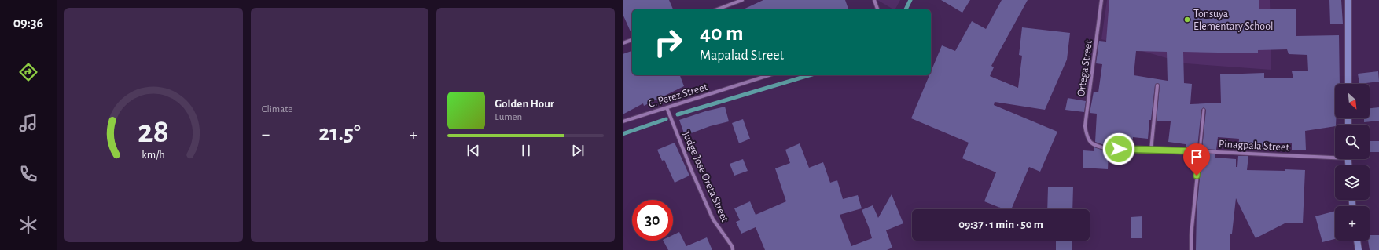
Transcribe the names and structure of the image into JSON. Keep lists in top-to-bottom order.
{
  "streets": {
    "street": [
      "Ortega Street",
      "C. Perez Street",
      "Pinagpala Street",
      "Judge Jose Oreta Street"
    ]
  },
  "crossings": [
    ["Ortega Street", "Pinagpala Street"],
    ["C. Perez Street", "Judge Jose Oreta Street"]
  ],
  "places": ["Tonsuya Elementary School"],
  "north": "bottom right",
  "page": {
    "tabs": "09:36",
    "tile": "Climate",
    "turn": ["40 m", "Mapalad Street"],
    "map_buttons": "+",
    "song": ["Golden Hour", "Lumen"],
    "heat": ["−", "21.5°", "+"],
    "limit": "30",
    "trip": "09:37 · 1 min · 50 m",
    "gauge": ["28", "km/h"]
  }
}
